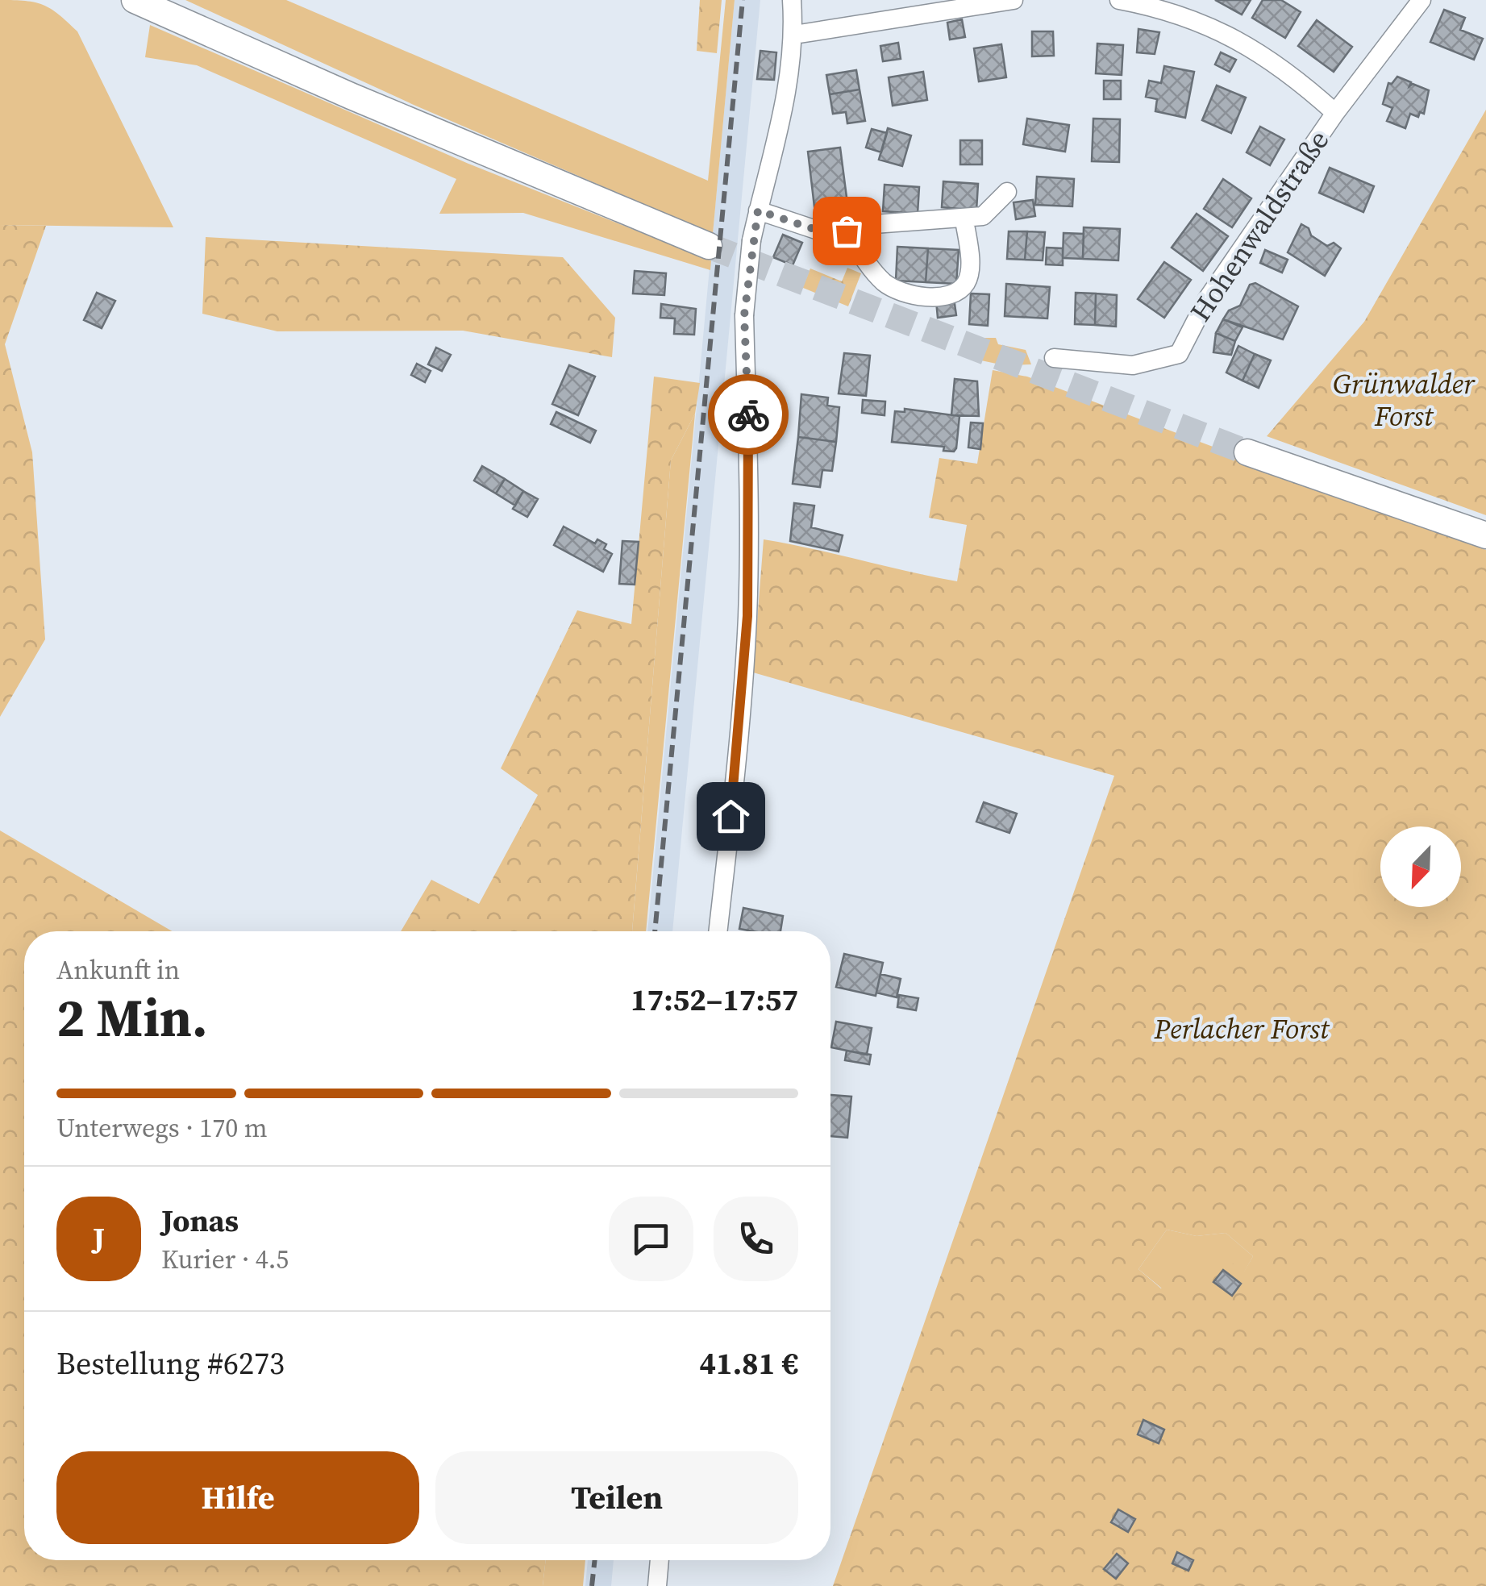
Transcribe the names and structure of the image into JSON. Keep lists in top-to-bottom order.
{
  "streets": {
    "street": ["Hohenwaldstraße"]
  },
  "parks": ["Grünwalder Forst", "Perlacher Forst"],
  "north": "bottom left",
  "page": {
    "heading": ["2 Min.", "Ankunft in", "17:52–17:57"],
    "panel": [
      "Jonas",
      "Kurier · 4.5",
      "Bestellung #6273",
      "41.81 €"
    ],
    "bar": "Unterwegs · 170 m",
    "round": "J",
    "buttons": ["Hilfe", "Teilen"]
  }
}
